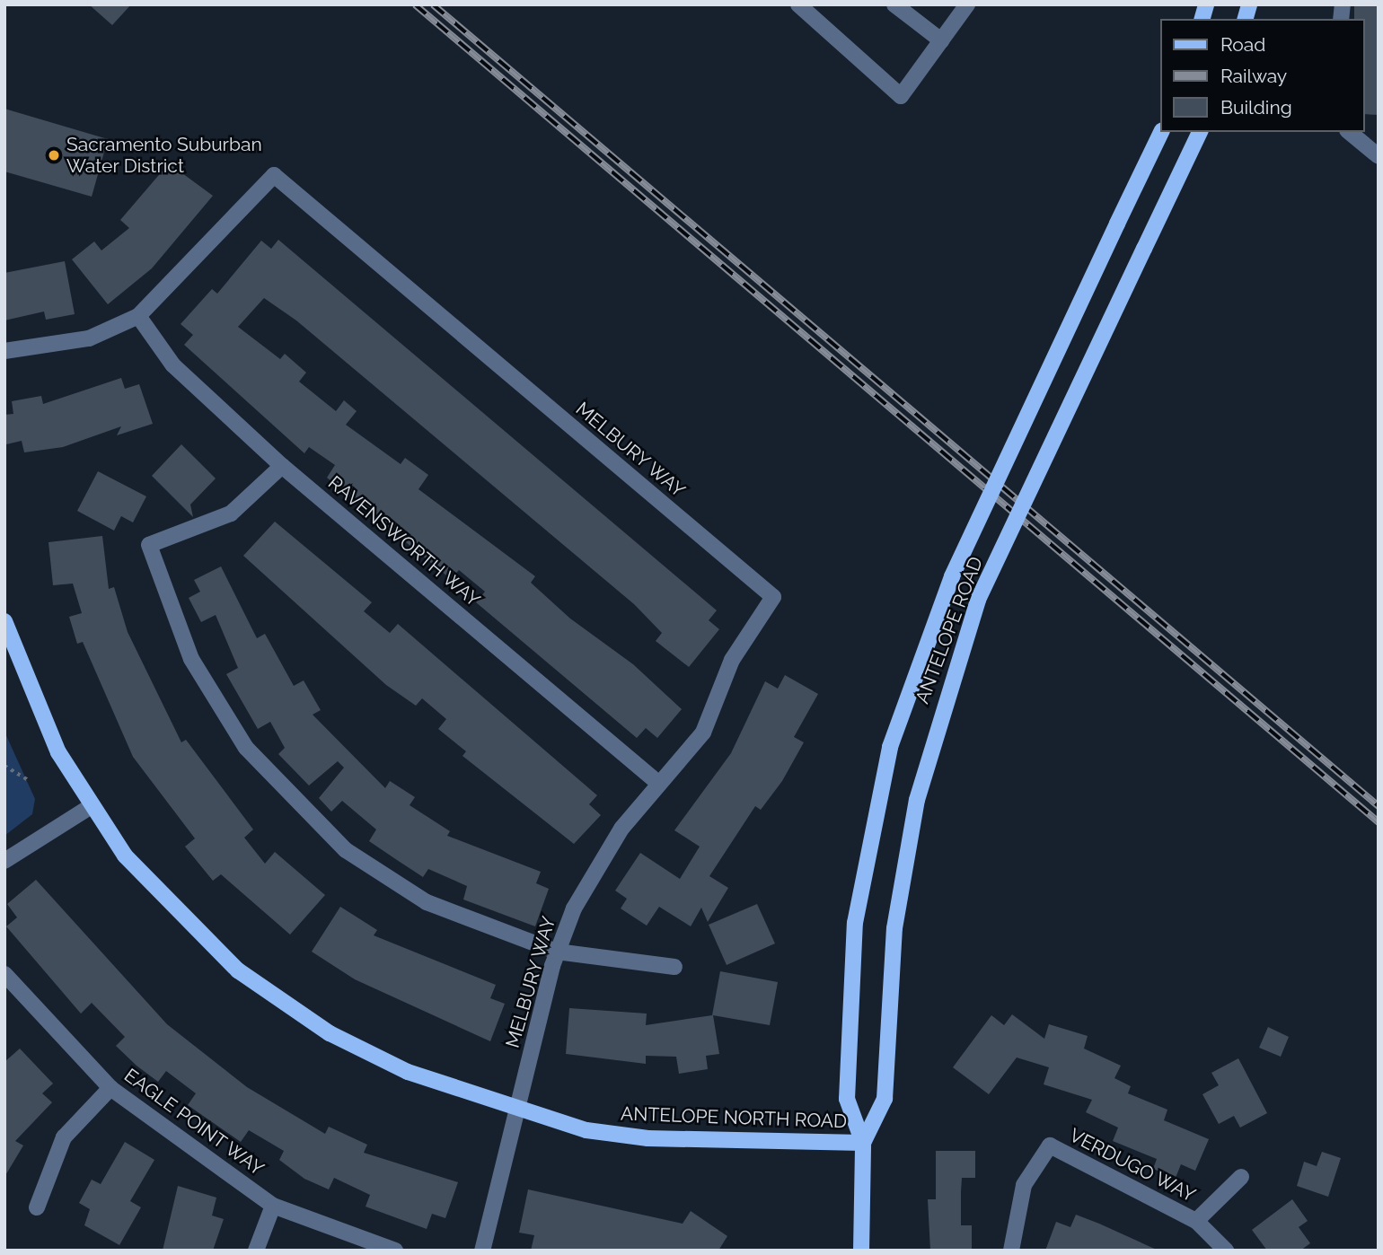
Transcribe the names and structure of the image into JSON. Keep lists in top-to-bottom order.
{
  "streets": {
    "main road": ["ANTELOPE ROAD", "ANTELOPE NORTH ROAD"],
    "street": [
      "MELBURY WAY",
      "RAVENSWORTH WAY",
      "EAGLE POINT WAY",
      "VERDUGO WAY"
    ]
  },
  "crossings": [
    ["MELBURY WAY", "RAVENSWORTH WAY"],
    ["MELBURY WAY", "ANTELOPE NORTH ROAD"],
    ["ANTELOPE ROAD", "ANTELOPE NORTH ROAD"]
  ],
  "places": ["Sacramento Suburban Water District"],
  "legend": ["Road", "Railway", "Building"]
}
